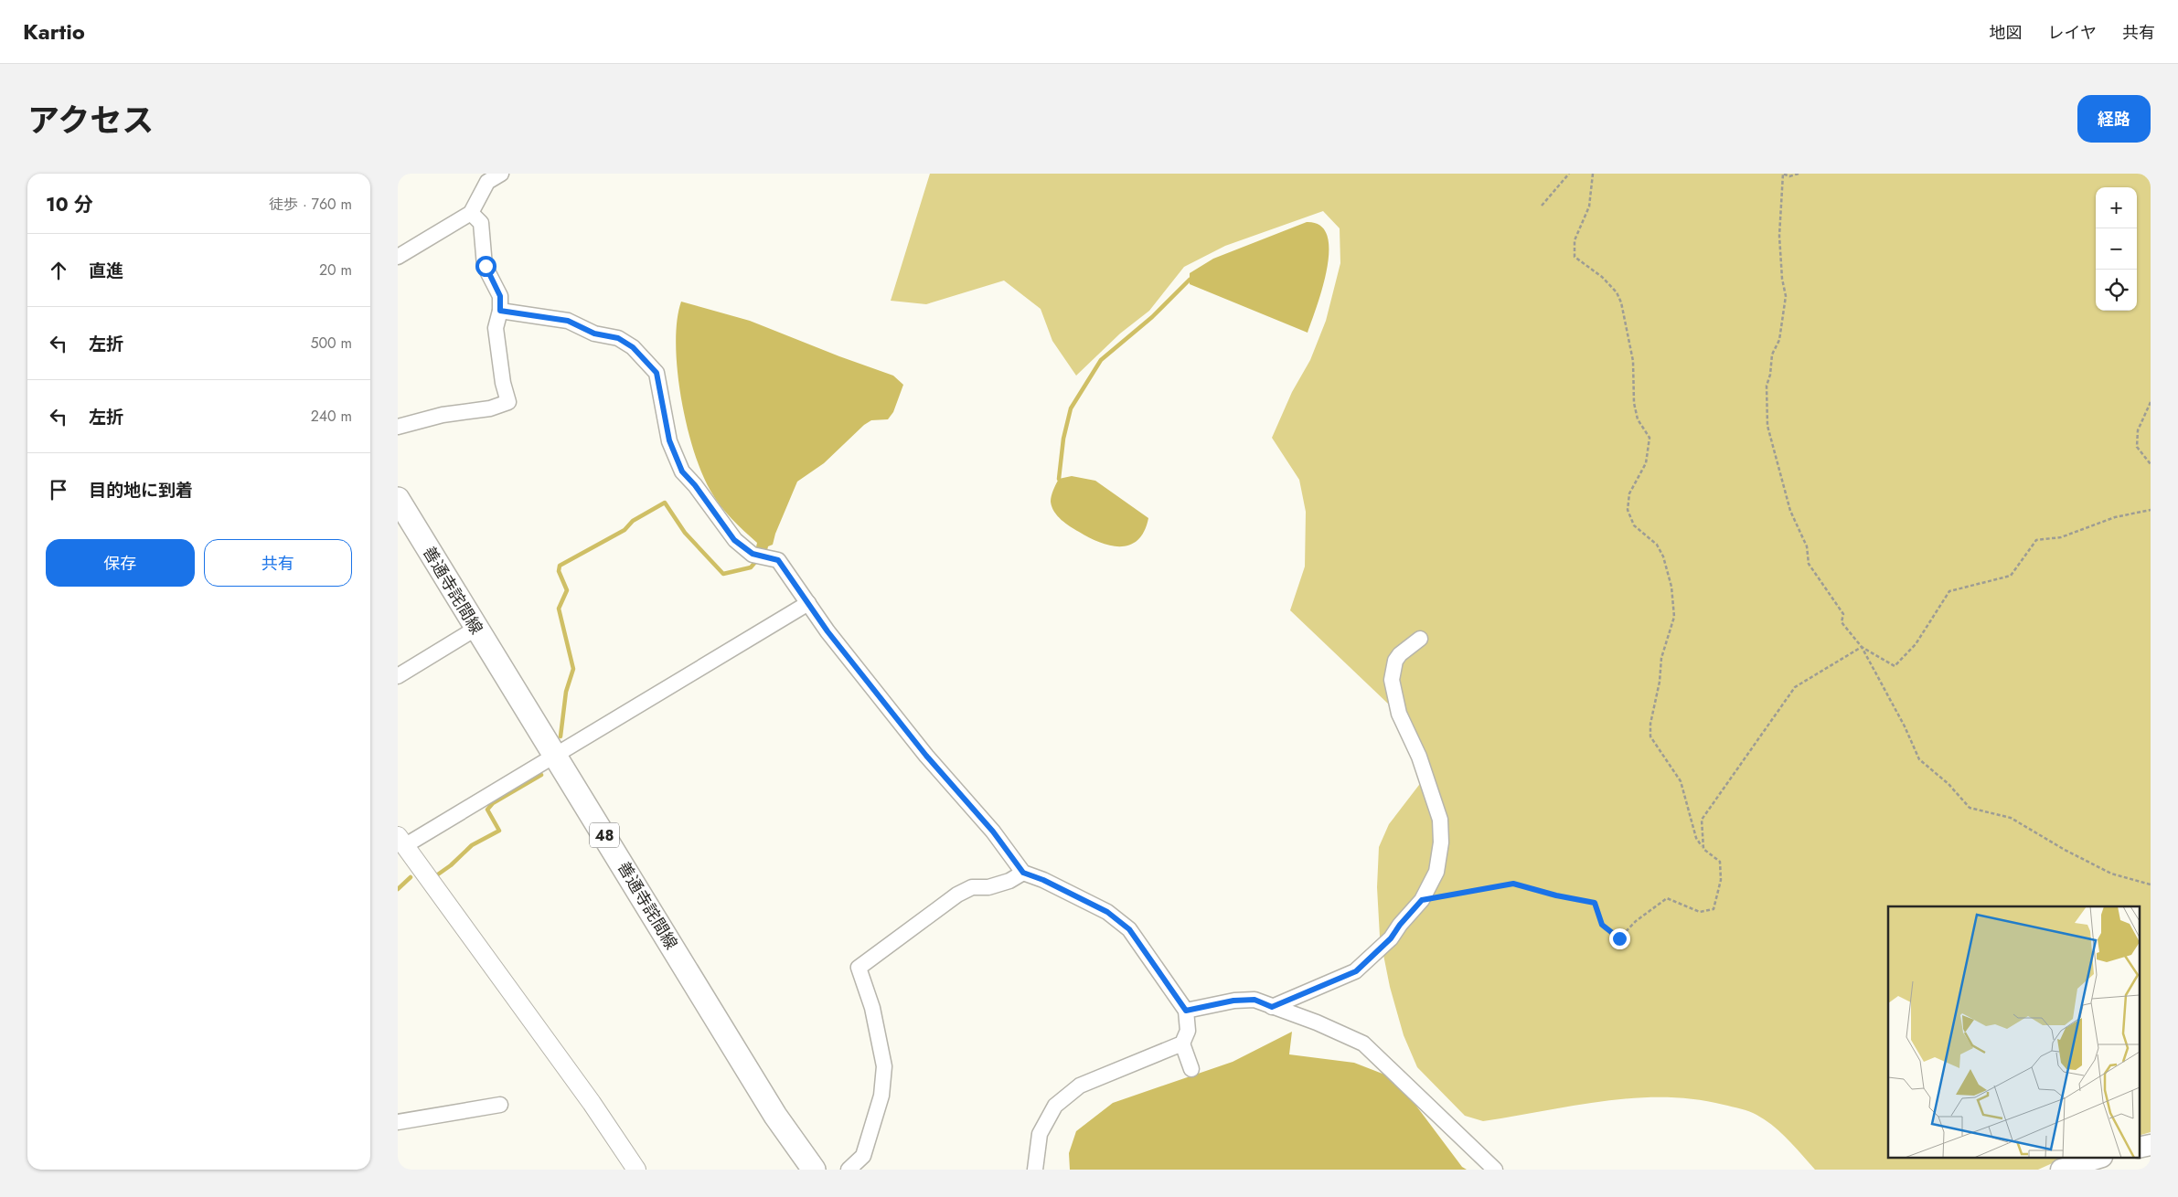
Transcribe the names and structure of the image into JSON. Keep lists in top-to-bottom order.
{
  "streets": {
    "main road": ["善通寺詫間線", "48"]
  },
  "page": {
    "header": "Kartio",
    "nav": ["地図", "レイヤ", "共有"],
    "title": "アクセス",
    "buttons": [
      "経路",
      ["保存", "共有"]
    ],
    "heading": ["10 分", "徒歩 · 760 m"],
    "map_buttons": ["+", "−"],
    "list": [
      ["直進", "20 m"],
      ["左折", "500 m"],
      ["左折", "240 m"],
      "目的地に到着"
    ]
  }
}
